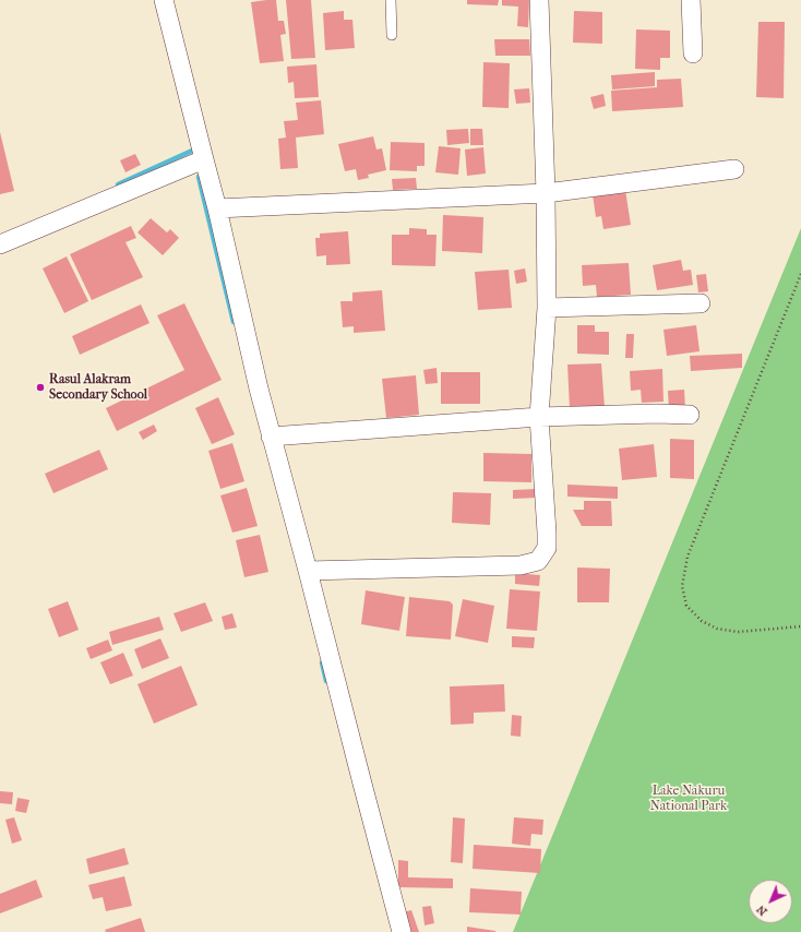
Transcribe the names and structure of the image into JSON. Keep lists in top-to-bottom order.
{
  "parks": ["Lake Nakuru National Park"],
  "places": ["Rasul Alakram Secondary School"],
  "north": "bottom left"
}
